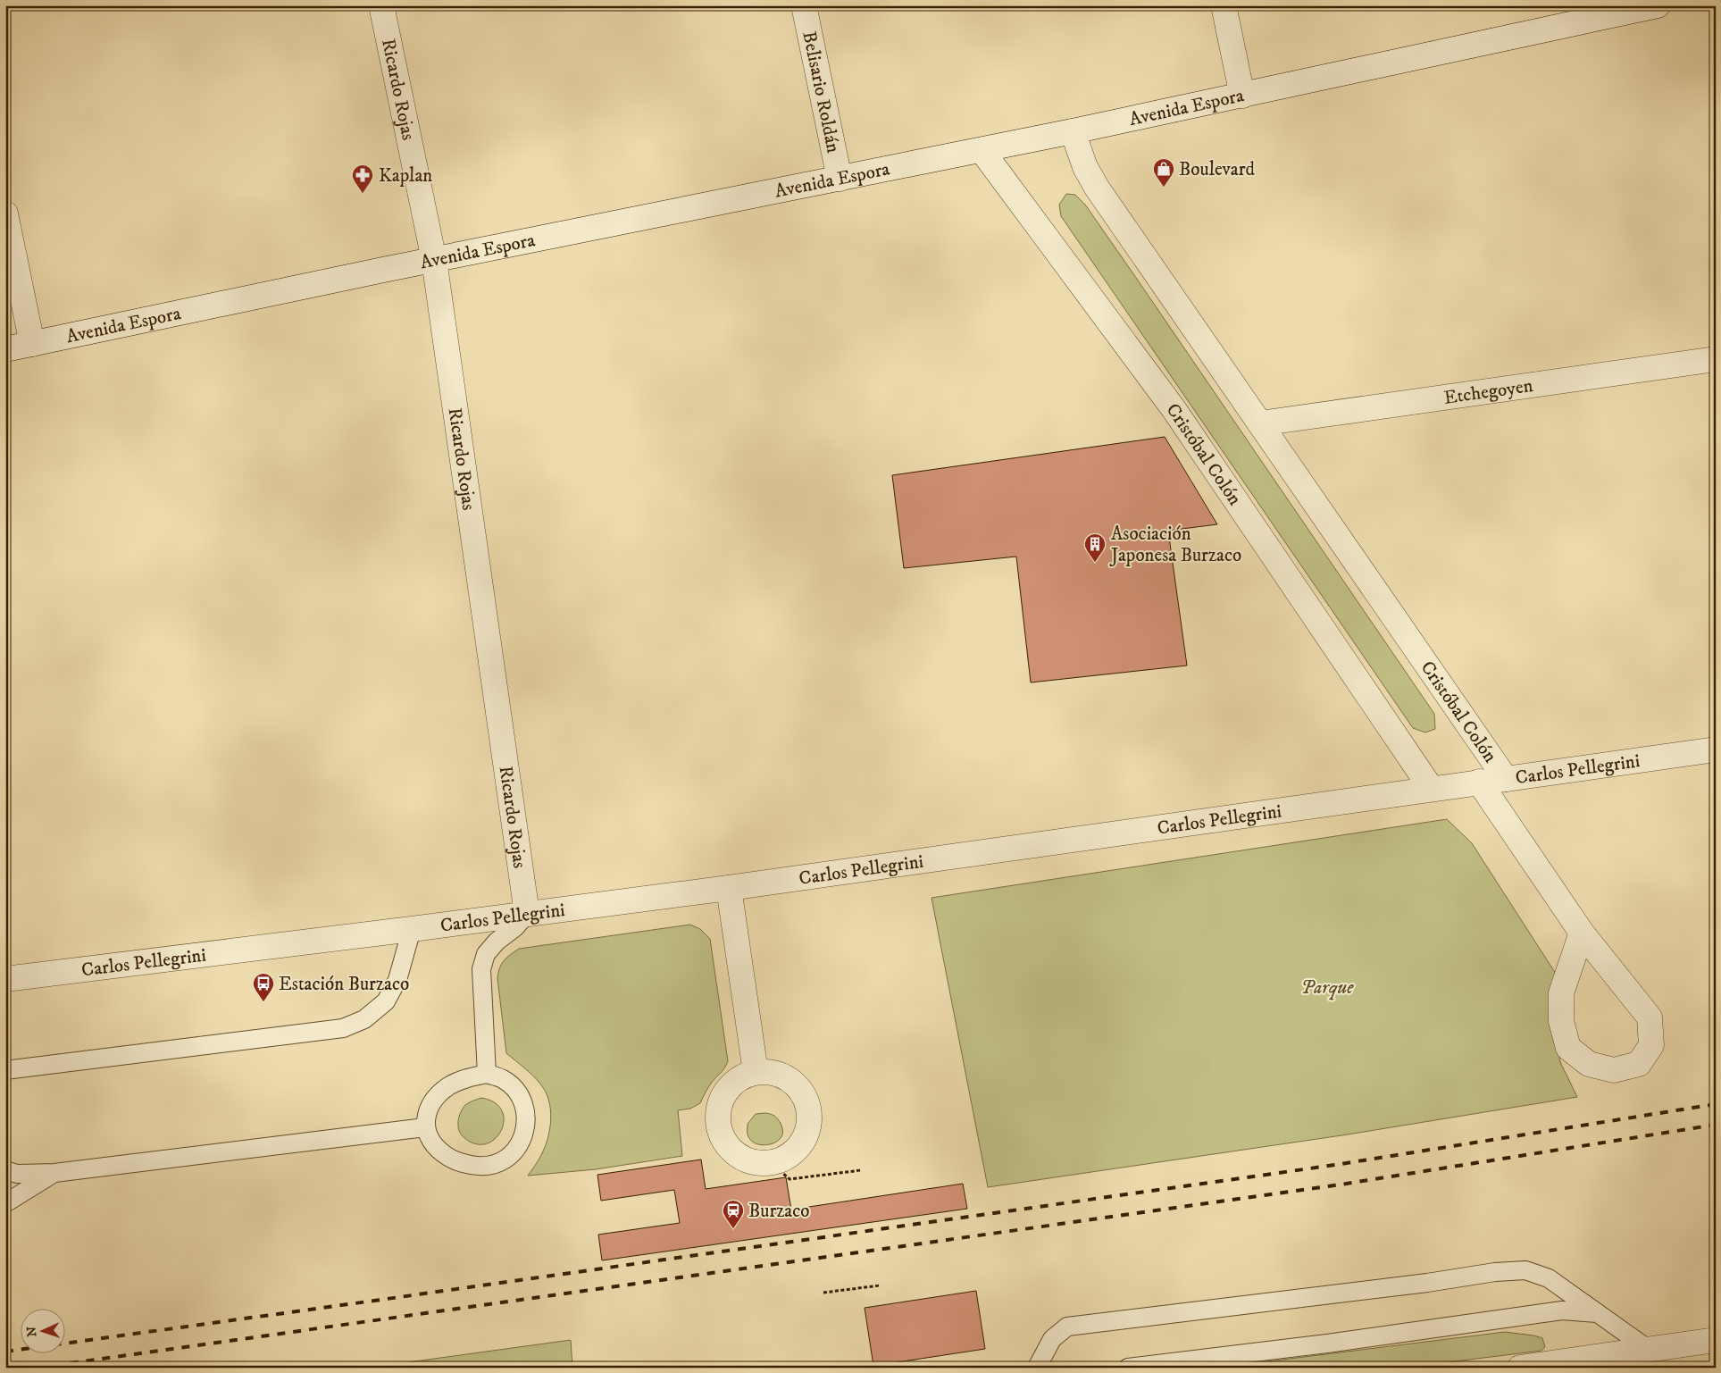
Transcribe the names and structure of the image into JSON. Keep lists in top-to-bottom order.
{
  "streets": {
    "street": [
      "Ricardo Rojas",
      "Belisario Roldán",
      "Avenida Espora",
      "Etchegoyen",
      "Cristóbal Colón",
      "Carlos Pellegrini"
    ]
  },
  "crossings": [
    ["Ricardo Rojas", "Avenida Espora"],
    ["Ricardo Rojas", "Carlos Pellegrini"],
    ["Belisario Roldán", "Avenida Espora"],
    ["Avenida Espora", "Cristóbal Colón"],
    ["Etchegoyen", "Cristóbal Colón"],
    ["Cristóbal Colón", "Carlos Pellegrini"]
  ],
  "parks": ["Parque"],
  "places": {
    "shop": ["Boulevard"],
    "pharmacy": ["Kaplan"],
    "building": ["Asociación Japonesa Burzaco"],
    "bus stop": ["Estación Burzaco"],
    "station": ["Burzaco"]
  },
  "north": "left"
}
